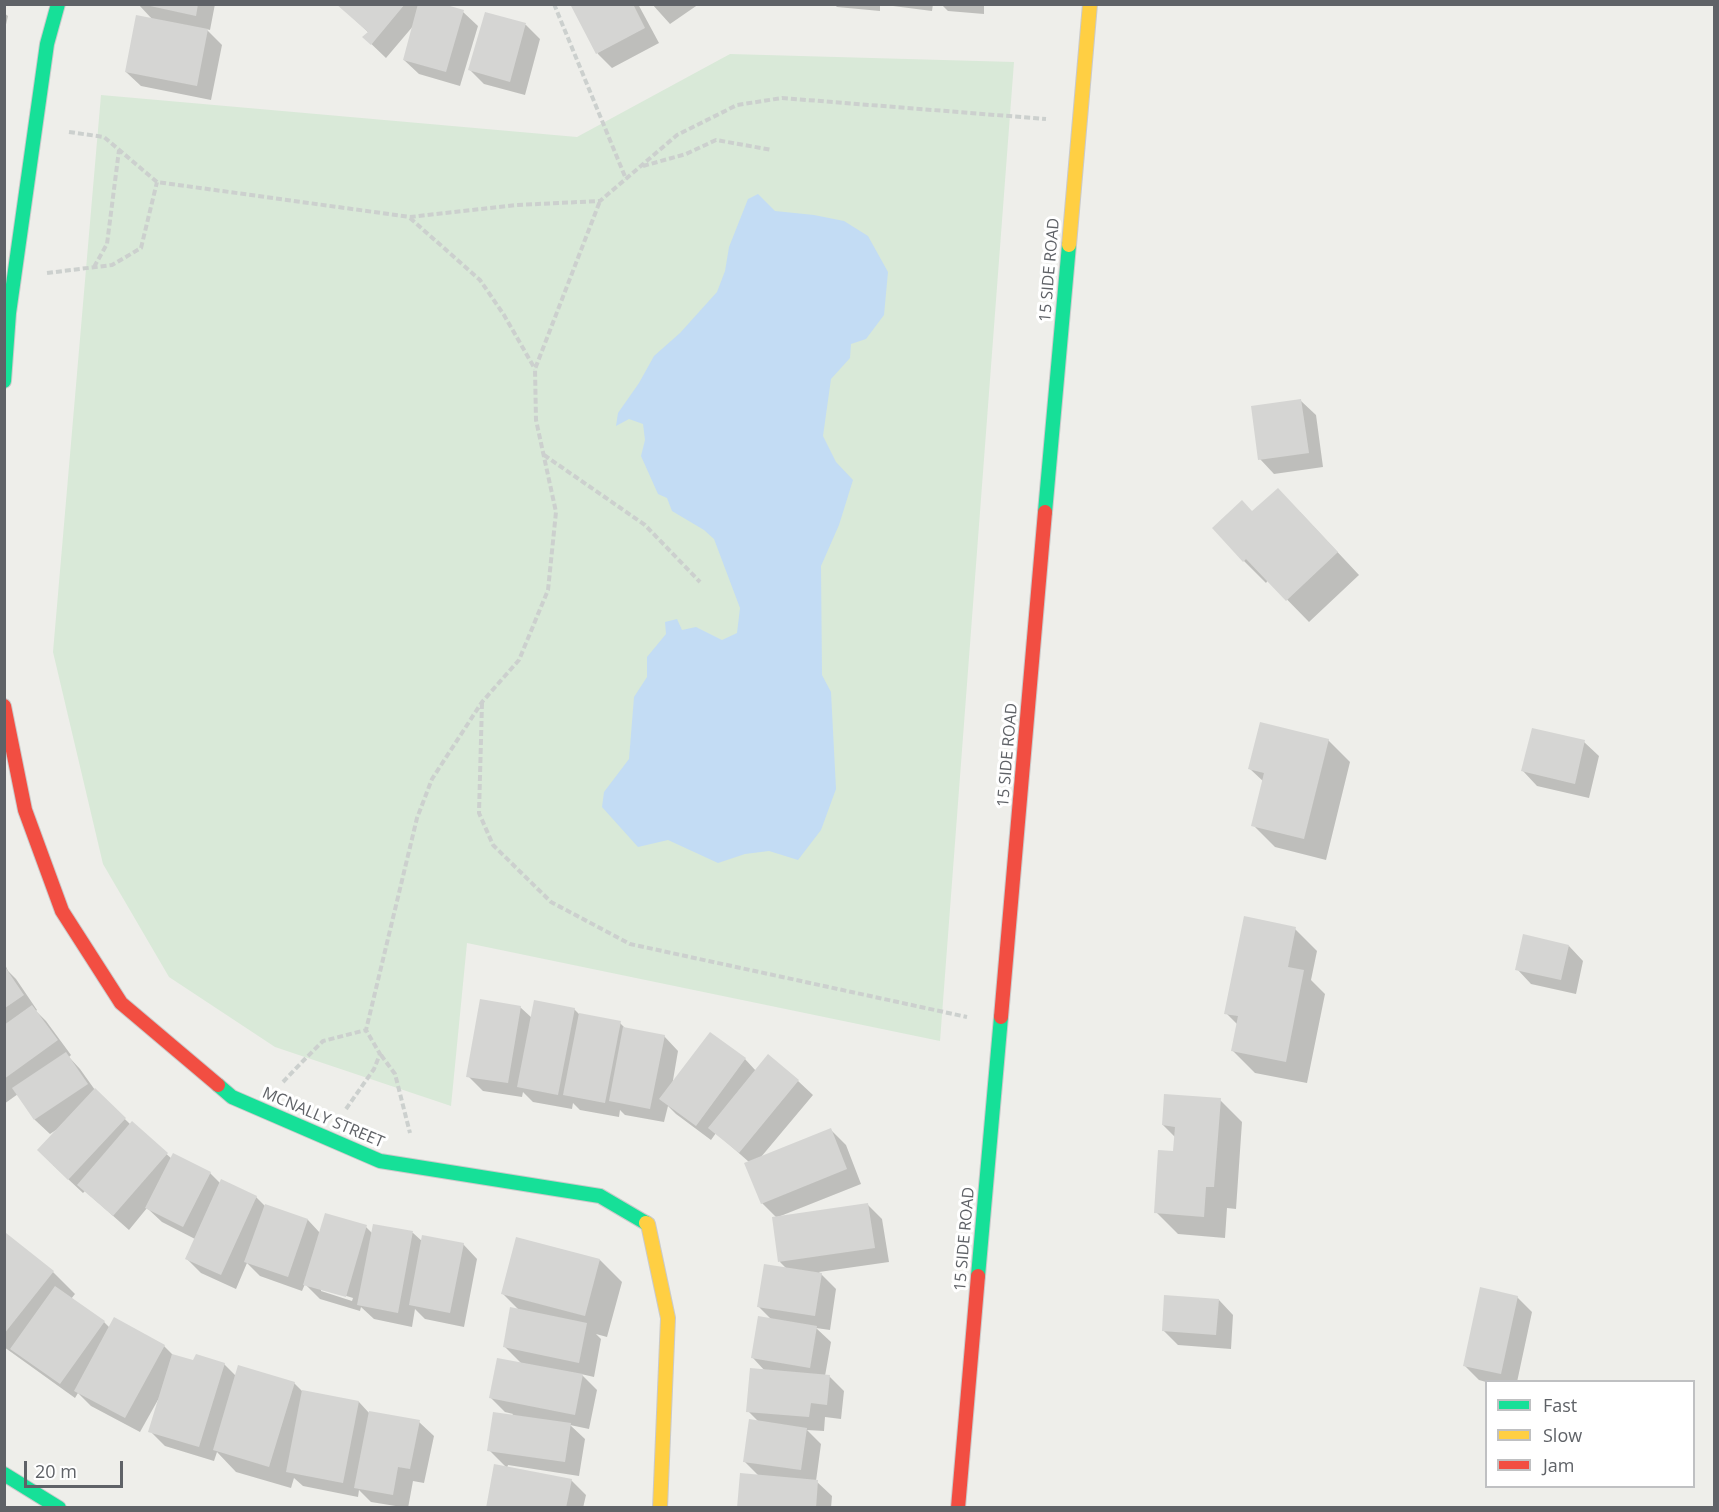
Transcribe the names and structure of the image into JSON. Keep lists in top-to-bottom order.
{
  "streets": {
    "street": ["15 SIDE ROAD", "MCNALLY STREET"]
  },
  "legend": ["Fast", "Slow", "Jam"],
  "scale_bar": "20 m"
}
